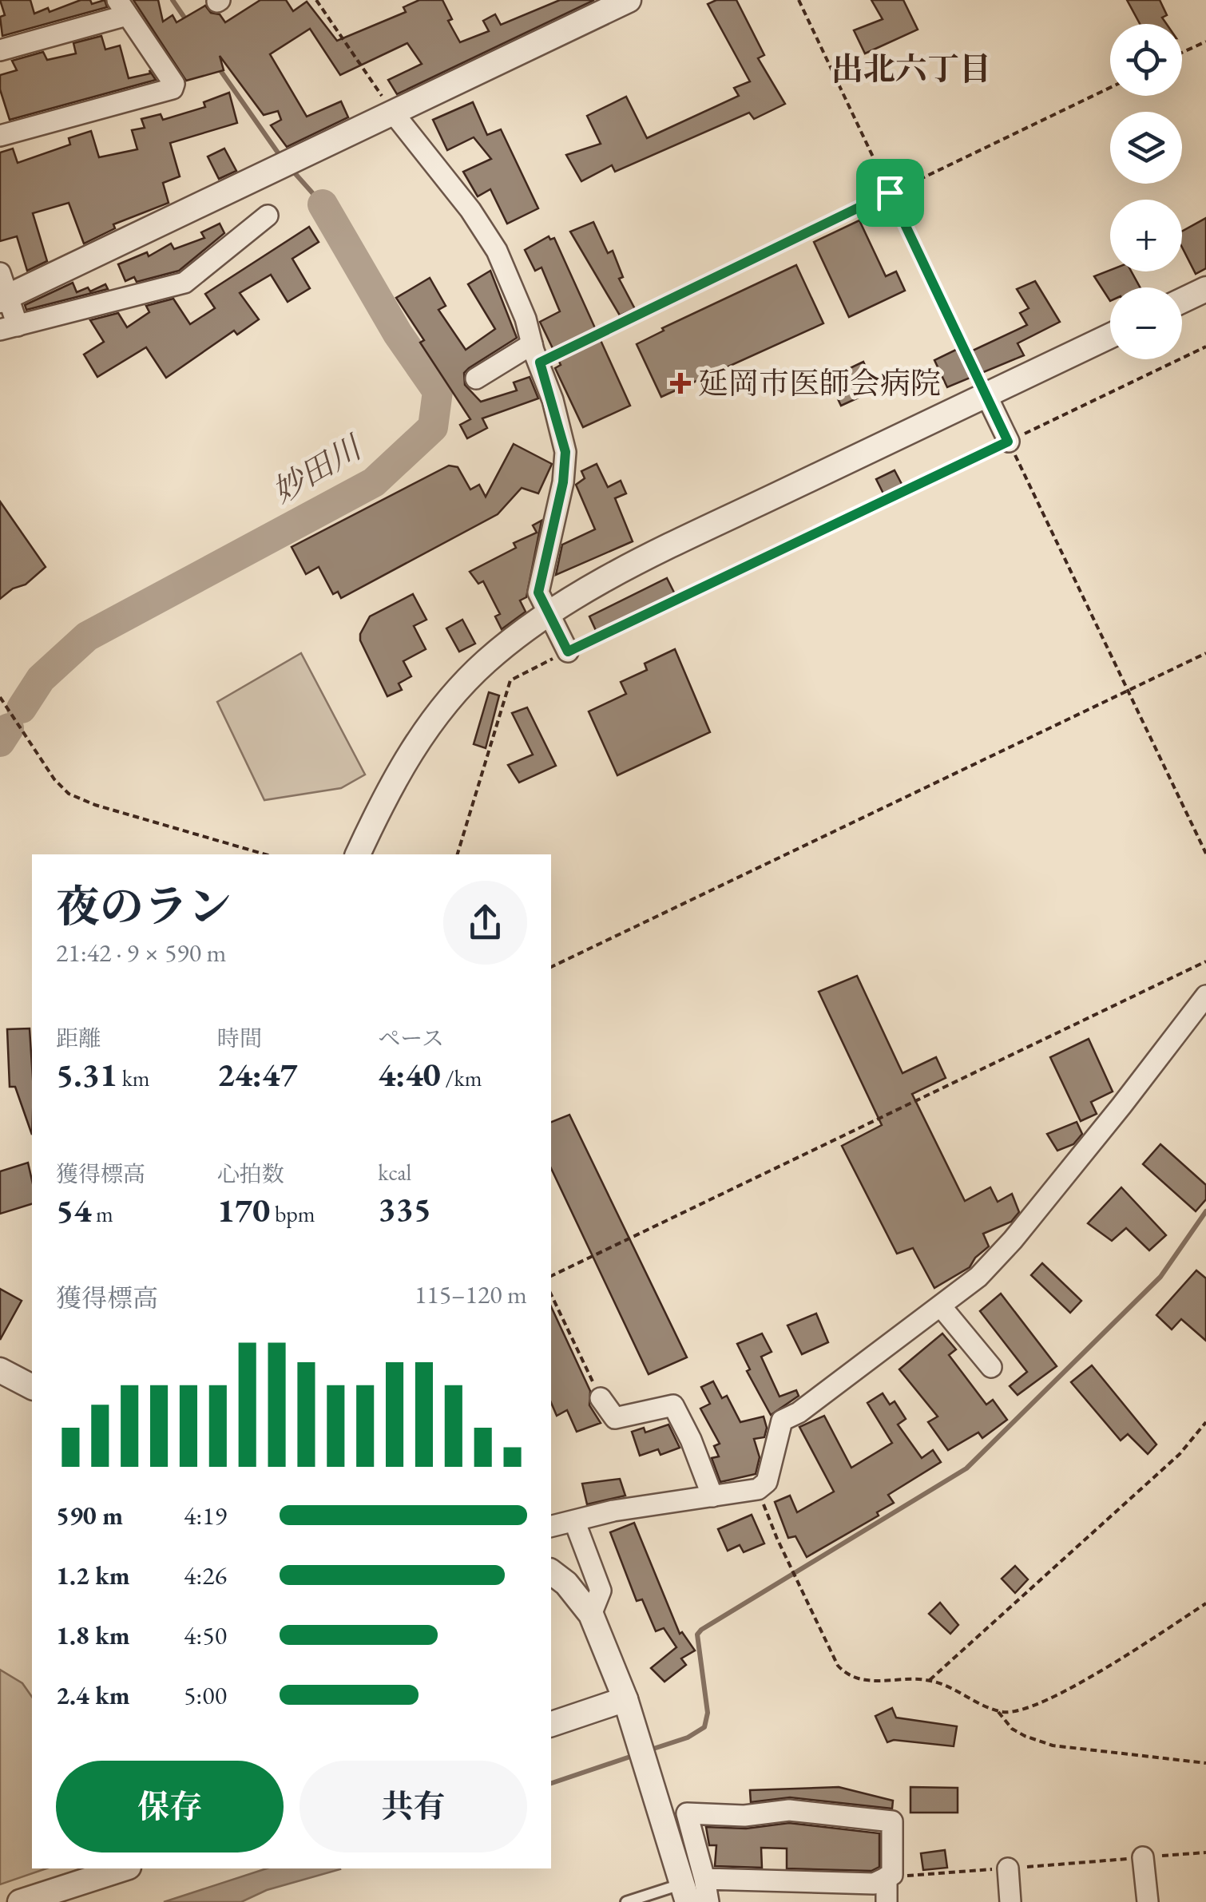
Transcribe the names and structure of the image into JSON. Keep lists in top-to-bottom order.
{
  "districts": ["出北六丁目"],
  "water": ["妙田川"],
  "places": {
    "health": ["延岡市医師会病院"]
  },
  "page": {
    "map_buttons": ["+", "−"],
    "heading": ["夜のラン", "21:42 · 9 × 590 m"],
    "stats": [
      ["距離", "5.31 km"],
      ["時間", "24:47"],
      ["ペース", "4:40 /km"],
      ["獲得標高", "54 m"],
      ["心拍数", "170 bpm"],
      ["kcal", "335"]
    ],
    "chart": ["獲得標高", "115–120 m"],
    "list": [
      {
        "name": "590 m",
        "note": "4:19"
      },
      {
        "name": "1.2 km",
        "note": "4:26"
      },
      {
        "name": "1.8 km",
        "note": "4:50"
      },
      {
        "name": "2.4 km",
        "note": "5:00"
      }
    ],
    "buttons": ["保存", "共有"]
  }
}
